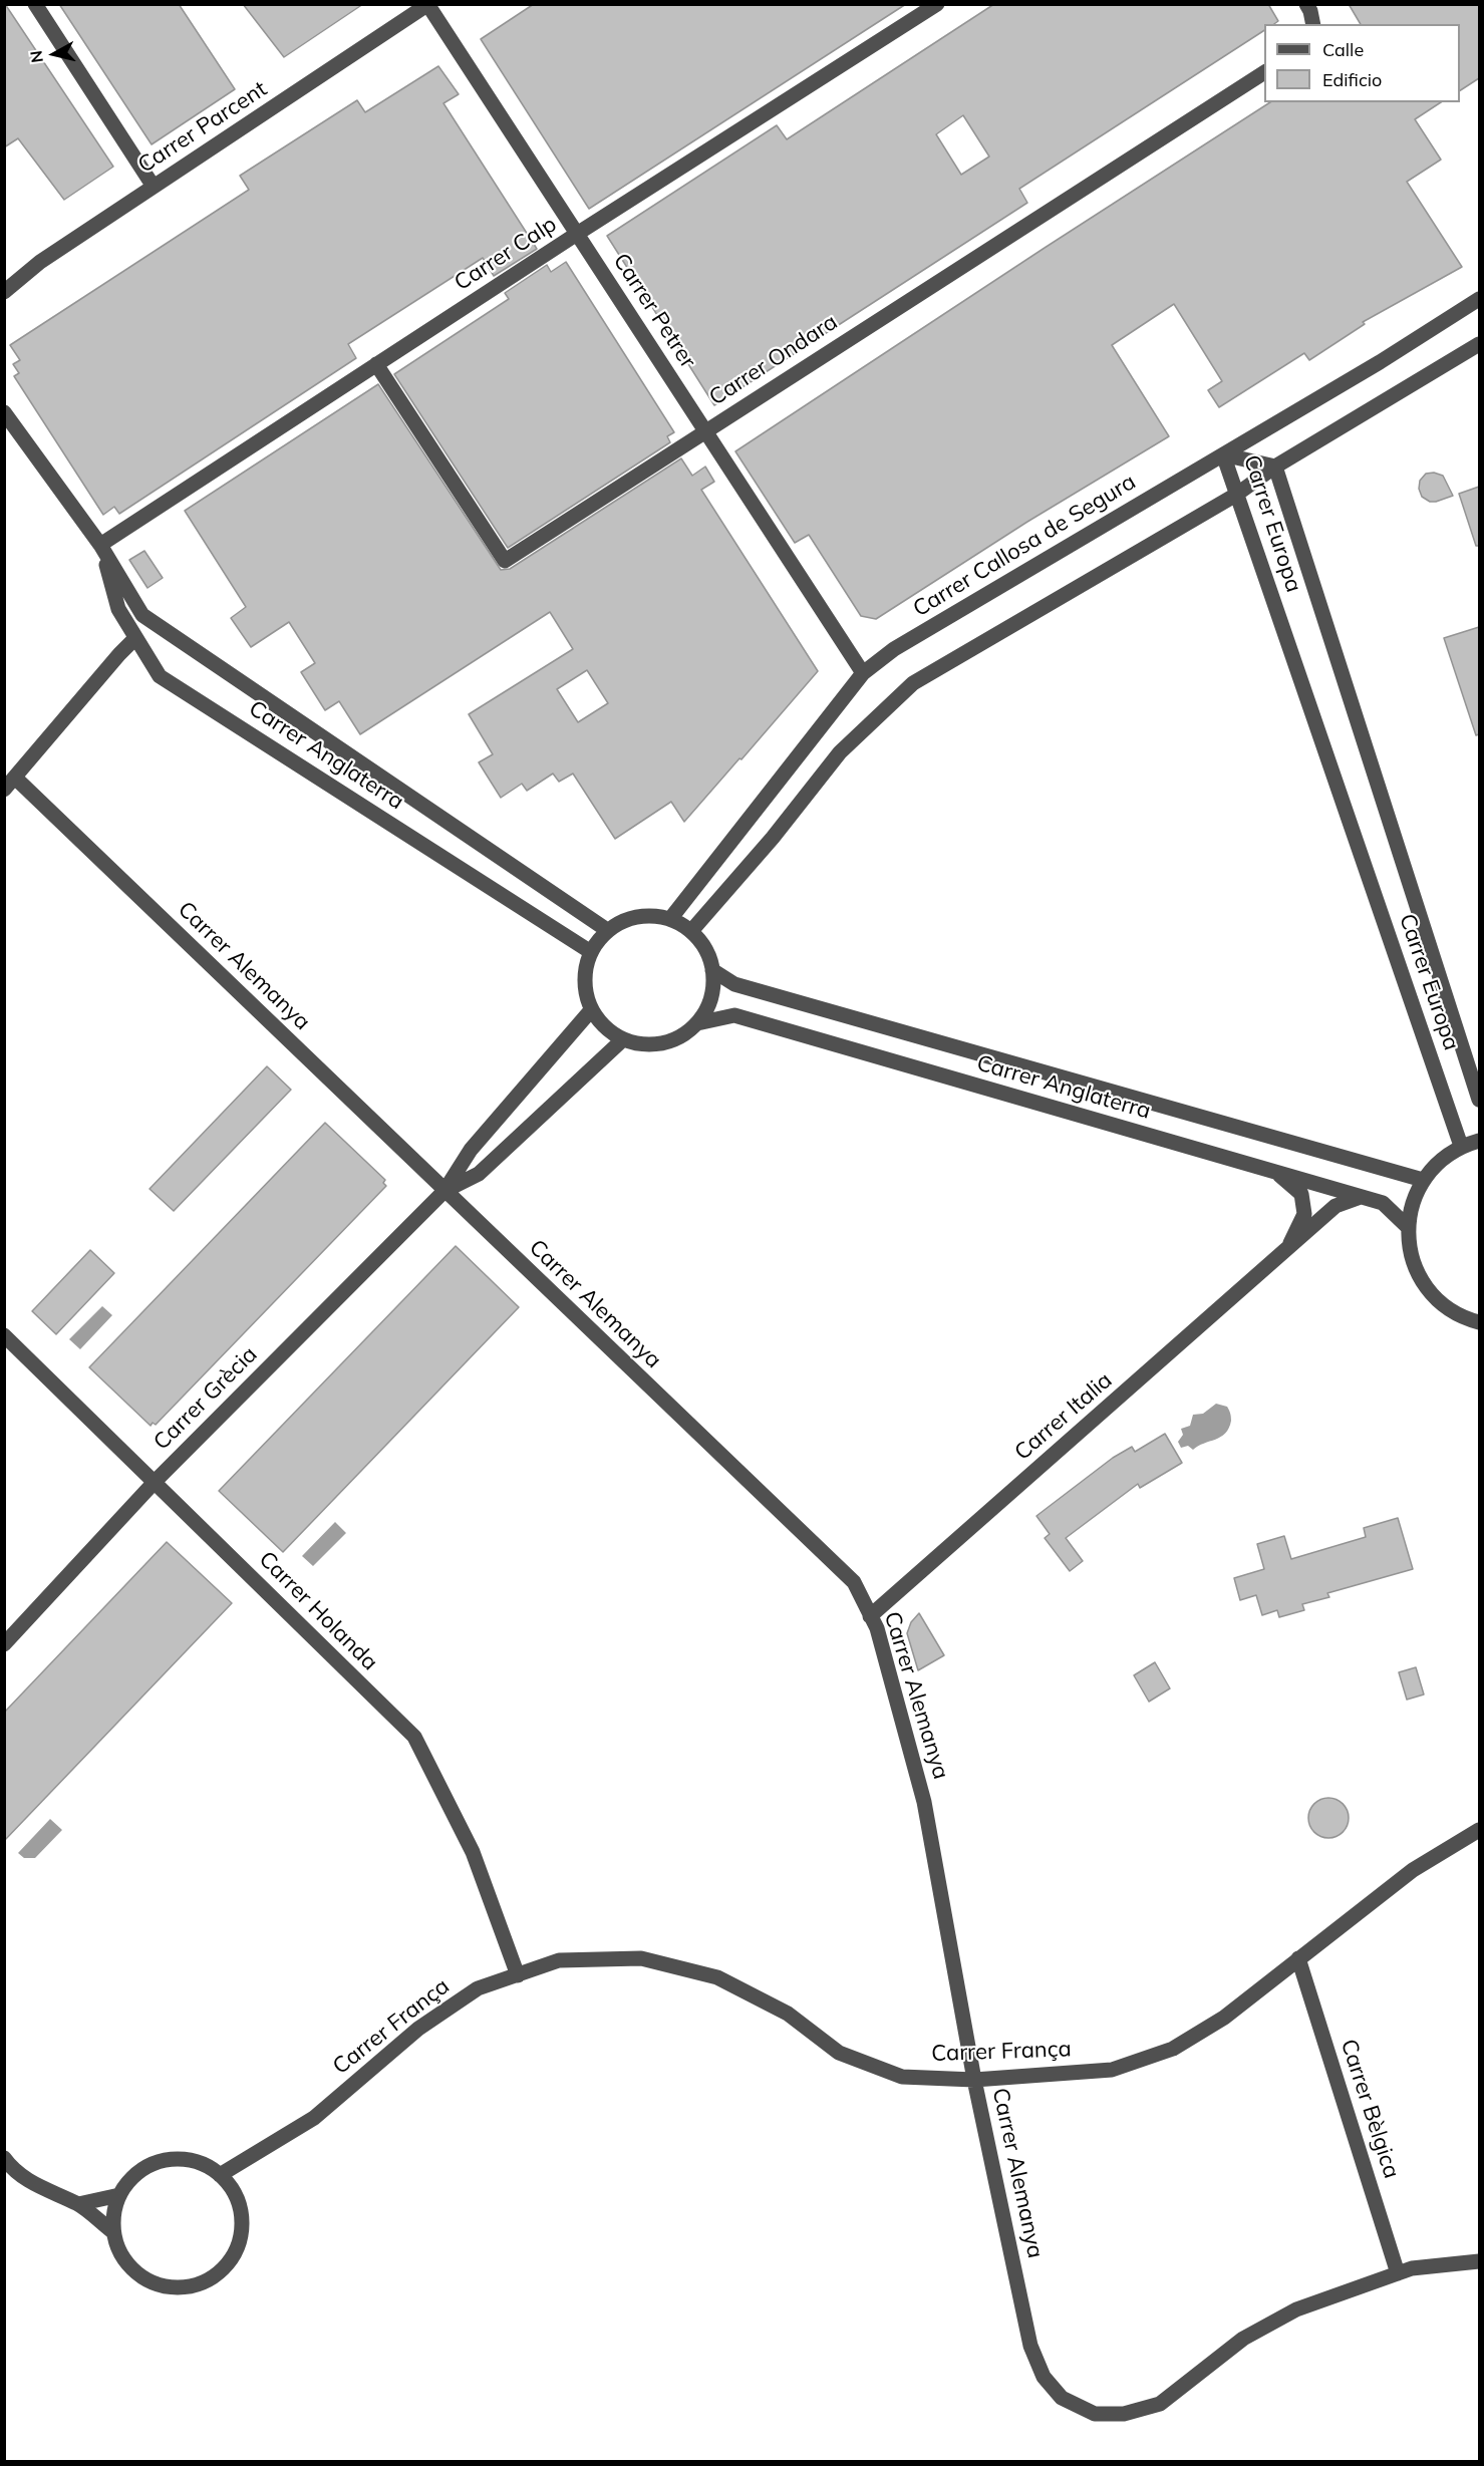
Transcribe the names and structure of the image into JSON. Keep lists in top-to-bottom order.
{
  "streets": {
    "street": [
      "Carrer Parcent",
      "Carrer Calp",
      "Carrer Petrer",
      "Carrer Ondara",
      "Carrer Europa",
      "Carrer Callosa de Segura",
      "Carrer Anglaterra",
      "Carrer Alemanya",
      "Carrer Grècia",
      "Carrer Italia",
      "Carrer Holanda",
      "Carrer França",
      "Carrer Bèlgica"
    ]
  },
  "crossings": [
    ["Carrer Parcent", "Carrer Petrer"],
    ["Carrer Calp", "Carrer Petrer"],
    ["Carrer Calp", "Carrer Ondara"],
    ["Carrer Calp", "Carrer Anglaterra"],
    ["Carrer Petrer", "Carrer Ondara"],
    ["Carrer Petrer", "Carrer Callosa de Segura"],
    ["Carrer Europa", "Carrer Callosa de Segura"],
    ["Carrer Callosa de Segura", "Carrer Anglaterra"],
    ["Carrer Callosa de Segura", "Carrer Grècia"],
    ["Carrer Anglaterra", "Carrer Grècia"],
    ["Carrer Anglaterra", "Carrer Italia"],
    ["Carrer Alemanya", "Carrer Grècia"],
    ["Carrer Alemanya", "Carrer Italia"],
    ["Carrer Alemanya", "Carrer França"],
    ["Carrer Alemanya", "Carrer Bèlgica"],
    ["Carrer Grècia", "Carrer Holanda"],
    ["Carrer Holanda", "Carrer França"],
    ["Carrer França", "Carrer Bèlgica"]
  ],
  "legend": ["Calle", "Edificio"],
  "north": "left"
}
